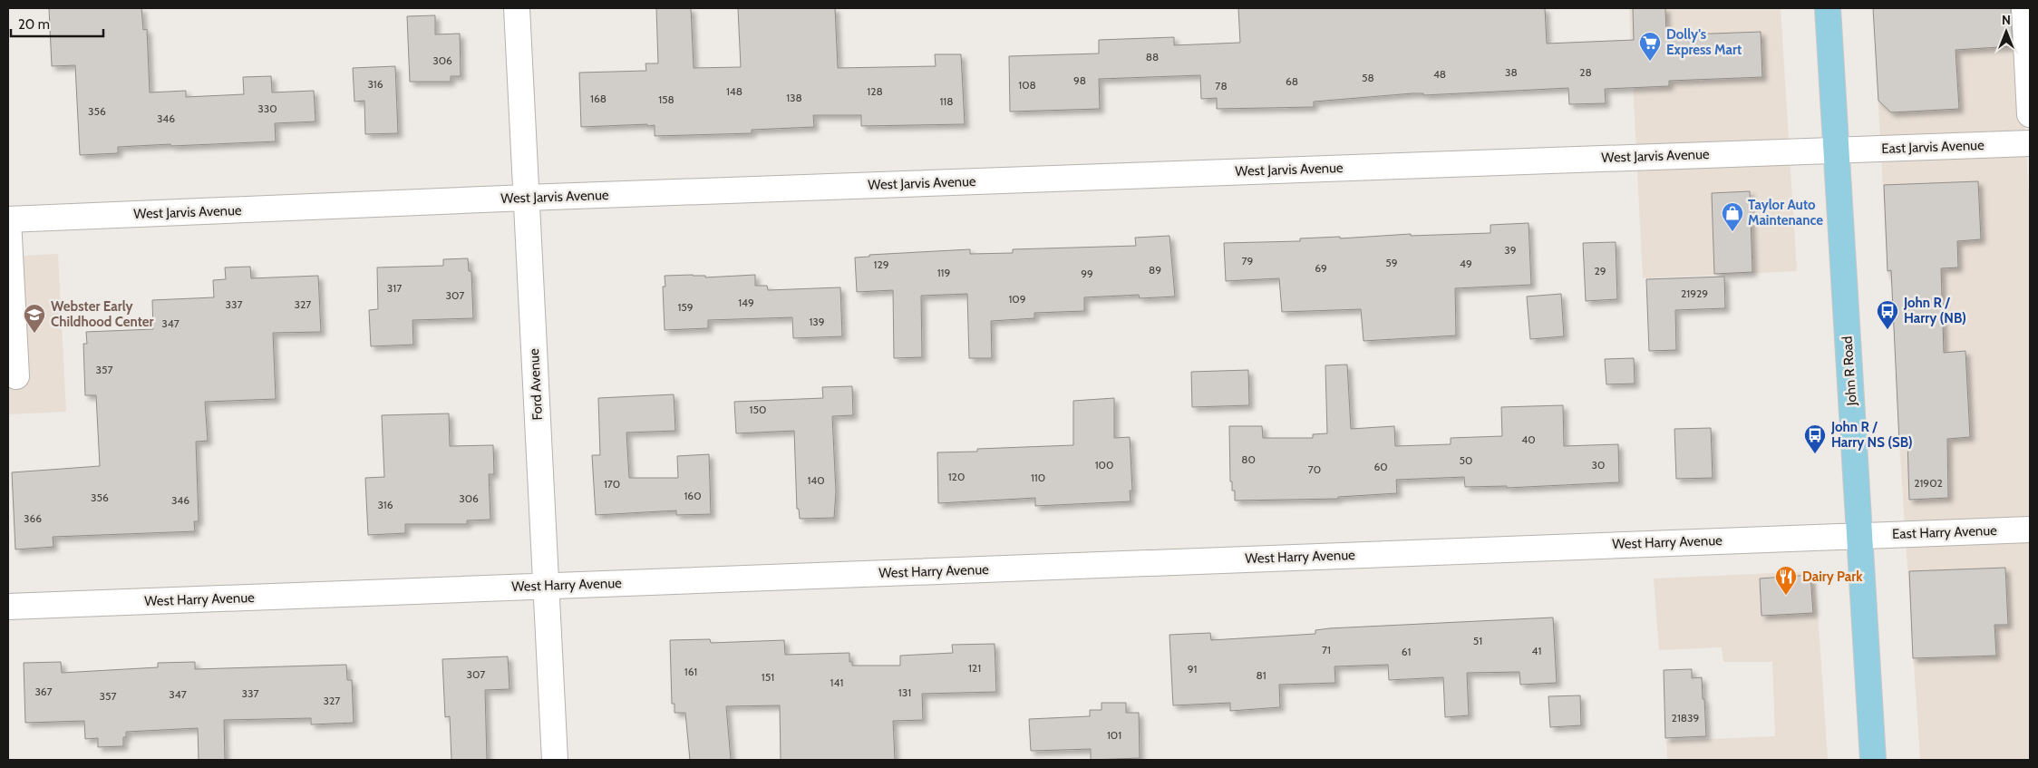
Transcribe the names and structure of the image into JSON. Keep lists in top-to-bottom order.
{
  "streets": {
    "main road": ["John R Road"],
    "street": [
      "East Jarvis Avenue",
      "West Jarvis Avenue",
      "Ford Avenue",
      "East Harry Avenue",
      "West Harry Avenue"
    ]
  },
  "crossings": [
    ["East Jarvis Avenue", "West Jarvis Avenue"],
    ["East Jarvis Avenue", "John R Road"],
    ["West Jarvis Avenue", "John R Road"],
    ["West Jarvis Avenue", "Ford Avenue"],
    ["John R Road", "East Harry Avenue"],
    ["John R Road", "West Harry Avenue"],
    ["Ford Avenue", "West Harry Avenue"],
    ["East Harry Avenue", "West Harry Avenue"]
  ],
  "places": {
    "supermarket": ["Dolly's Express Mart"],
    "shop": ["Taylor Auto Maintenance"],
    "bus stop": ["John R / Harry (NB)", "John R / Harry NS (SB)"],
    "school or university": ["Webster Early Childhood Center"],
    "restaurant": ["Dairy Park"]
  },
  "house_numbers": [
    "88",
    "306",
    "38",
    "28",
    "48",
    "58",
    "98",
    "68",
    "316",
    "108",
    "78",
    "148",
    "128",
    "138",
    "168",
    "158",
    "118",
    "330",
    "356",
    "346",
    "39",
    "79",
    "59",
    "49",
    "129",
    "69",
    "89",
    "29",
    "119",
    "99",
    "317",
    "21929",
    "307",
    "109",
    "149",
    "337",
    "327",
    "159",
    "139",
    "347",
    "357",
    "150",
    "40",
    "80",
    "50",
    "100",
    "30",
    "60",
    "70",
    "120",
    "110",
    "140",
    "21902",
    "170",
    "160",
    "356",
    "306",
    "346",
    "316",
    "366",
    "51",
    "71",
    "41",
    "61",
    "121",
    "91",
    "161",
    "307",
    "81",
    "151",
    "141",
    "367",
    "131",
    "337",
    "347",
    "357",
    "327",
    "21839",
    "101"
  ],
  "scale_bar": "20 m",
  "north": "top"
}
